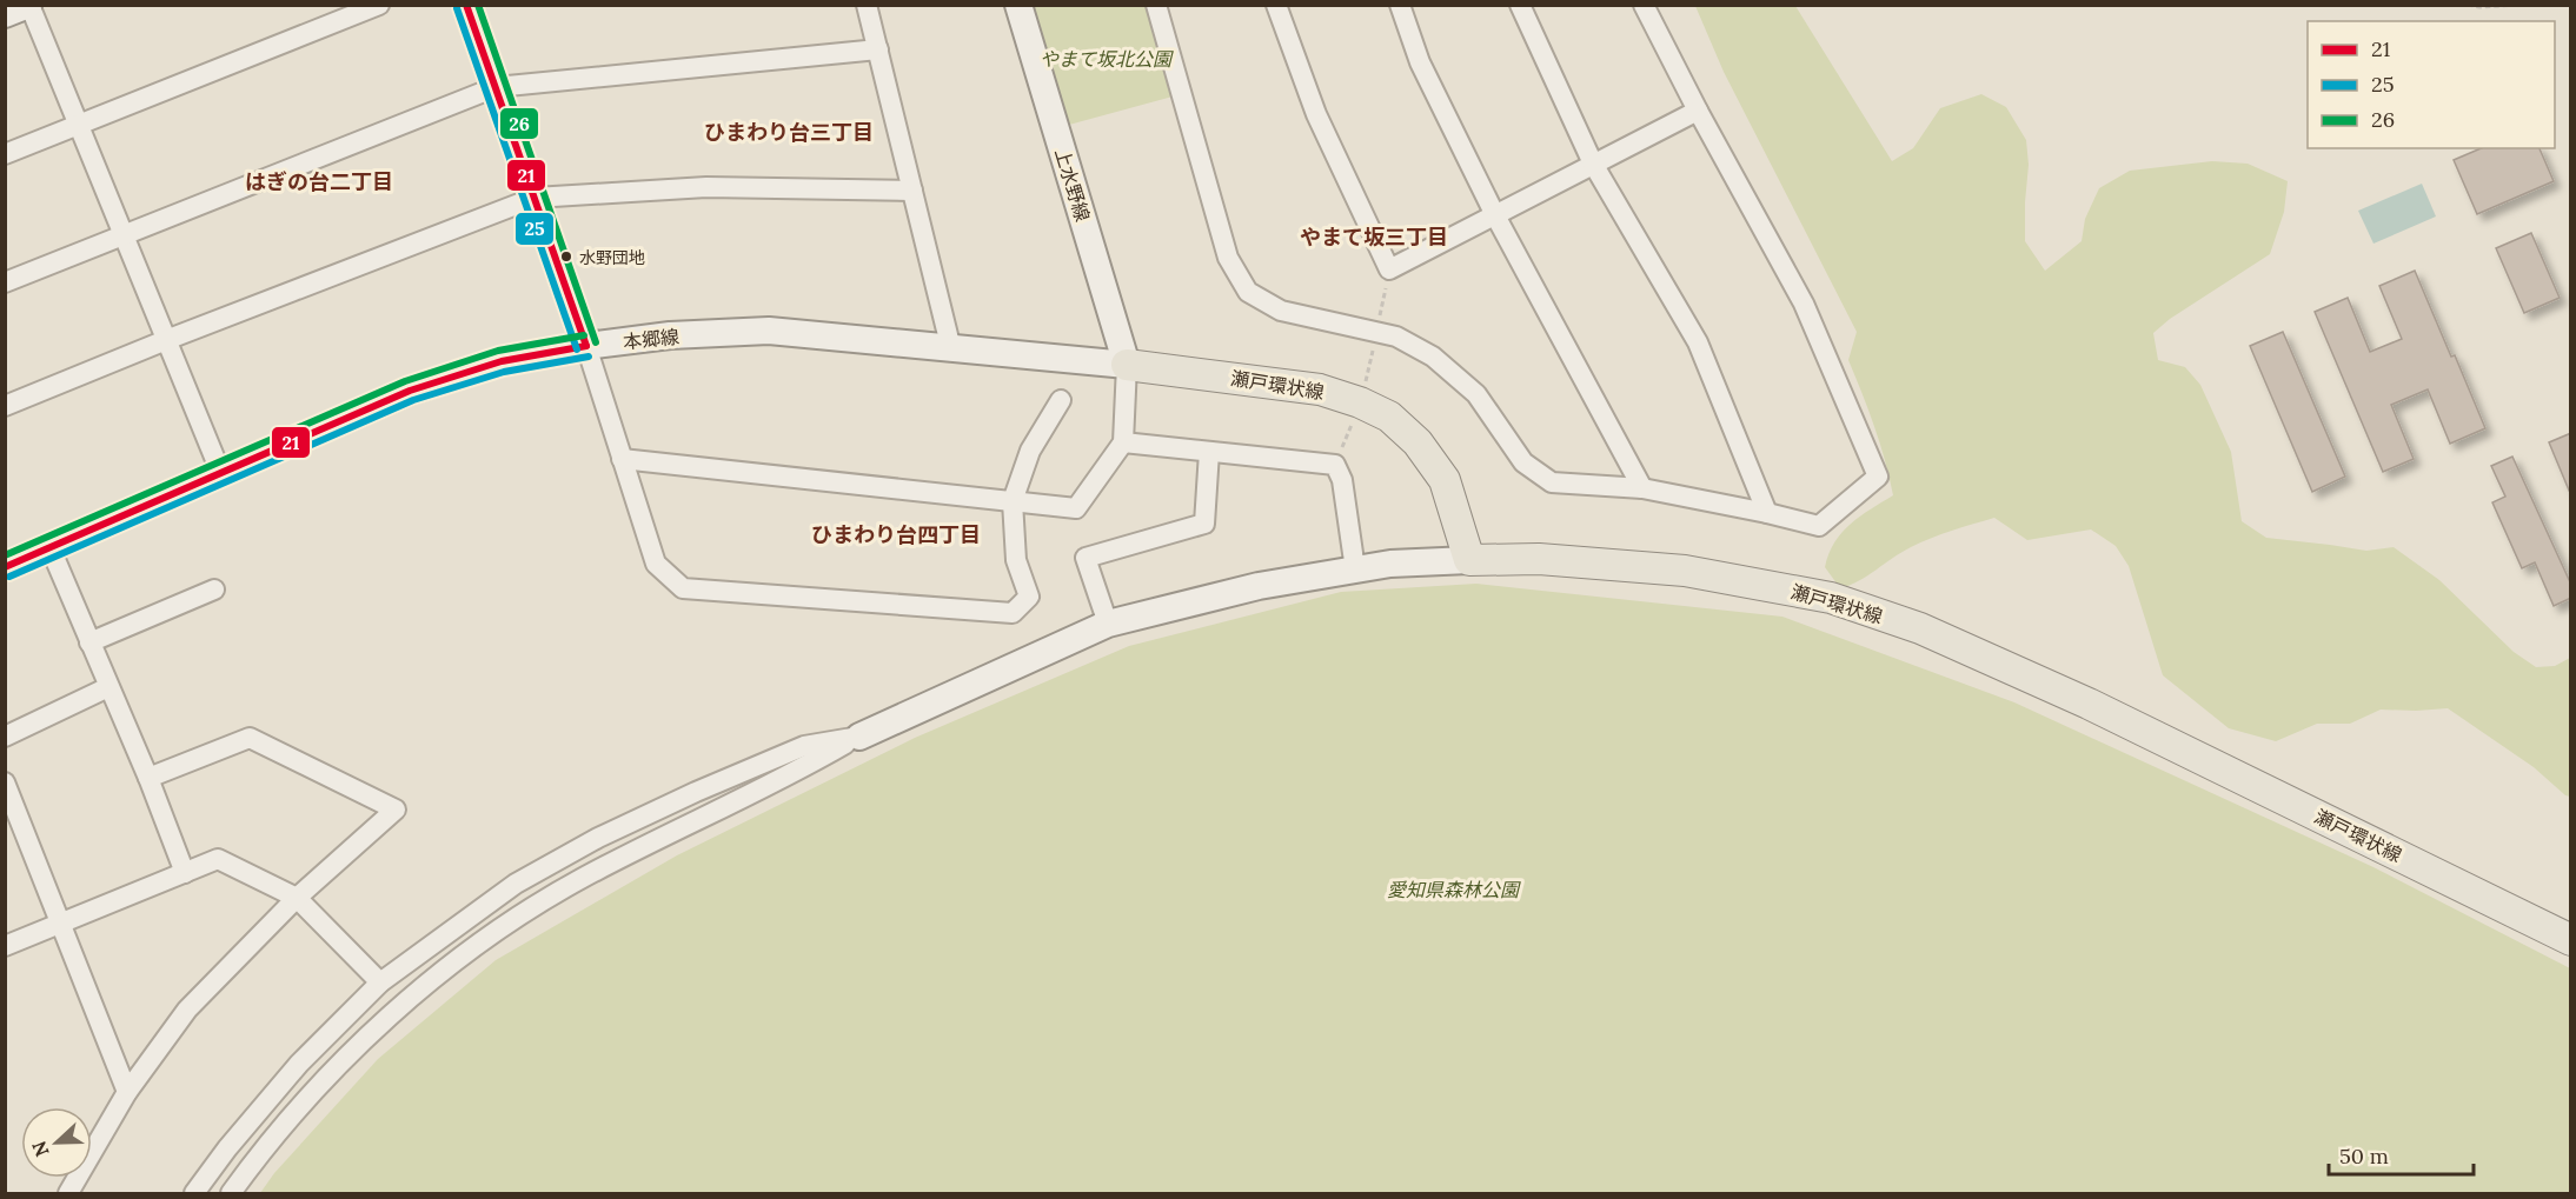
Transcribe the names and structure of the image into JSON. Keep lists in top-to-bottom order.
{
  "streets": {
    "main road": ["瀬戸環状線"],
    "street": ["上水野線", "本郷線"]
  },
  "crossings": [
    ["上水野線", "本郷線"],
    ["上水野線", "瀬戸環状線"],
    ["本郷線", "瀬戸環状線"]
  ],
  "districts": [
    "ひまわり台三丁目",
    "はぎの台二丁目",
    "やまて坂三丁目",
    "ひまわり台四丁目"
  ],
  "parks": ["やまて坂北公園", "愛知県森林公園"],
  "places": ["水野団地"],
  "lines": ["transit line 21", "transit line 26", "transit line 25"],
  "legend": ["21", "25", "26"],
  "scale_bar": "50 m",
  "north": "left"
}
